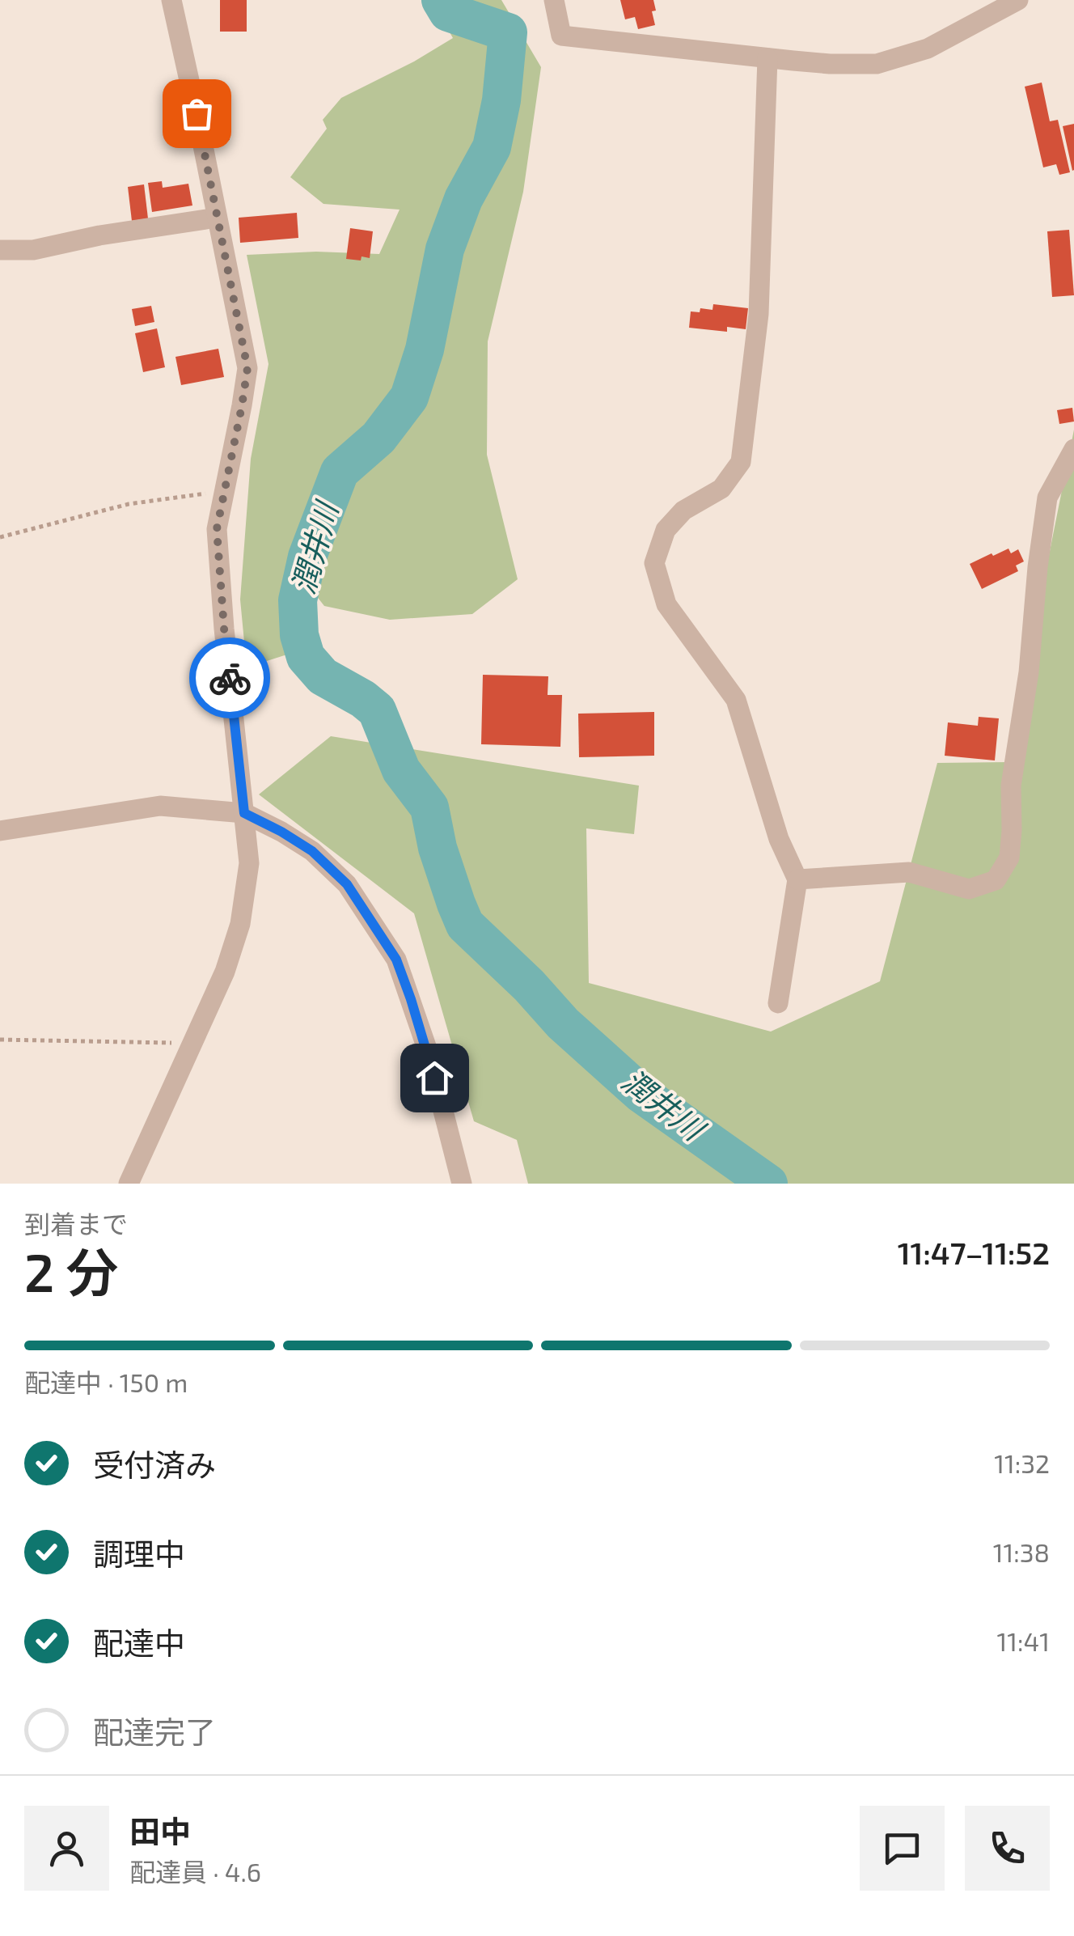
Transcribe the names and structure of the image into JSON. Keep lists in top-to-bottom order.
{
  "water": ["潤井川"],
  "page": {
    "heading": ["2 分", "到着まで", "11:47–11:52"],
    "panel": ["田中", "配達員 · 4.6"],
    "bar": "配達中 · 150 m",
    "list": [
      ["受付済み", "11:32"],
      ["調理中", "11:38"],
      ["配達中", "11:41"],
      "配達完了"
    ]
  }
}
